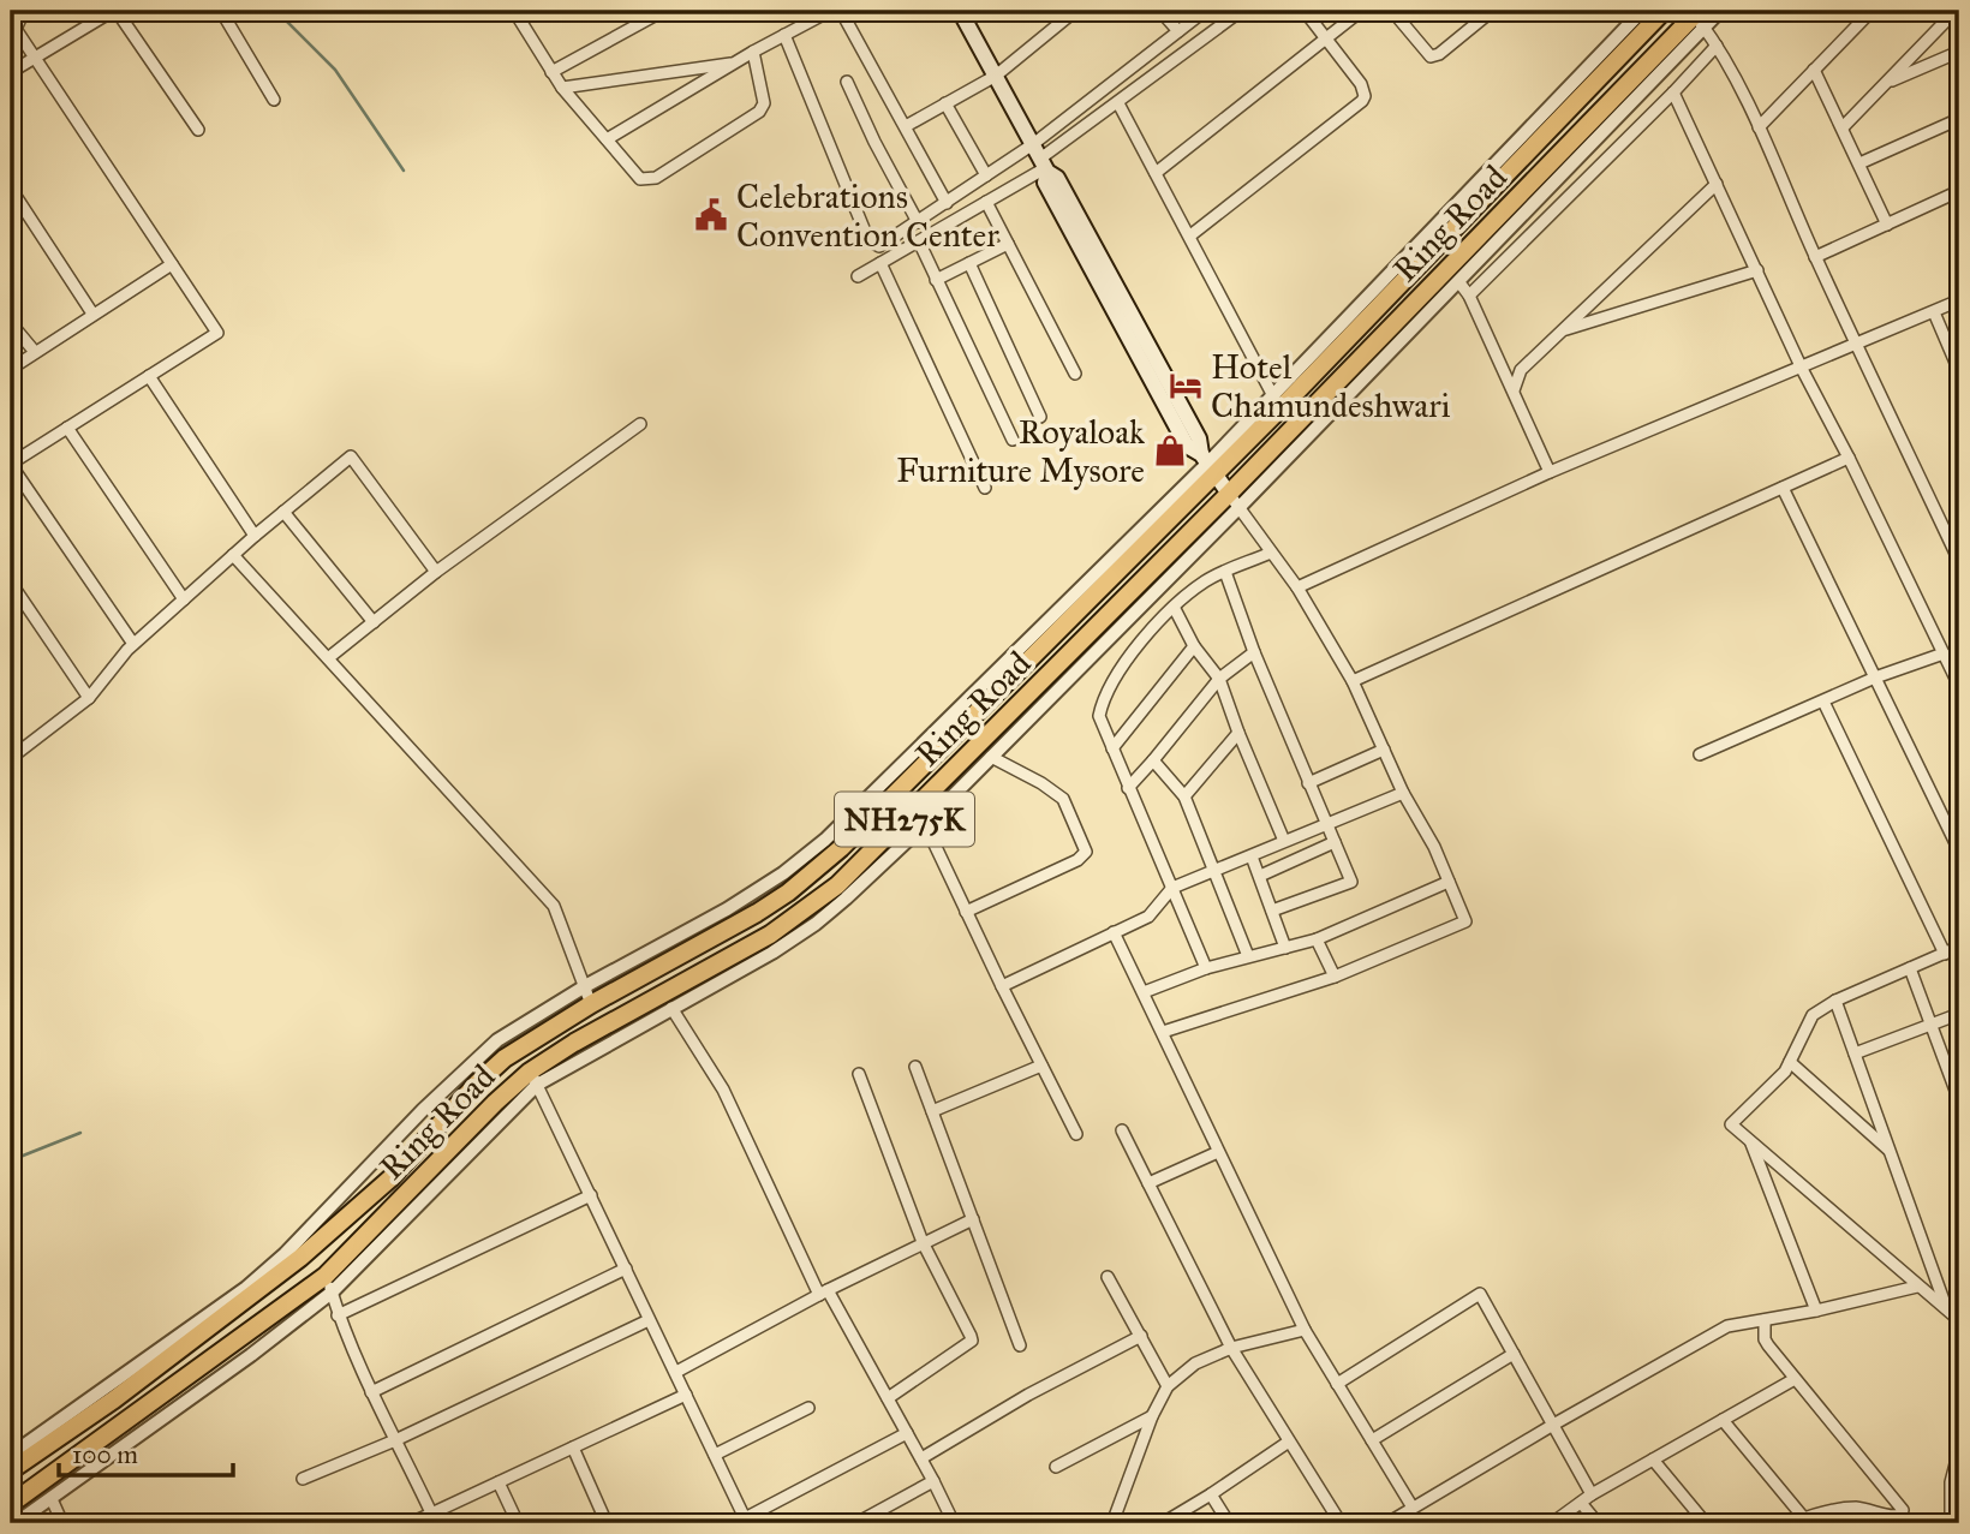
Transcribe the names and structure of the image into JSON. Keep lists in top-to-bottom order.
{
  "streets": {
    "highway": ["Ring Road", "NH275K"]
  },
  "places": {
    "public building": ["Celebrations Convention Center"],
    "hotel": ["Hotel Chamundeshwari"],
    "shop": ["Royaloak Furniture Mysore"]
  },
  "scale_bar": "100 m"
}
